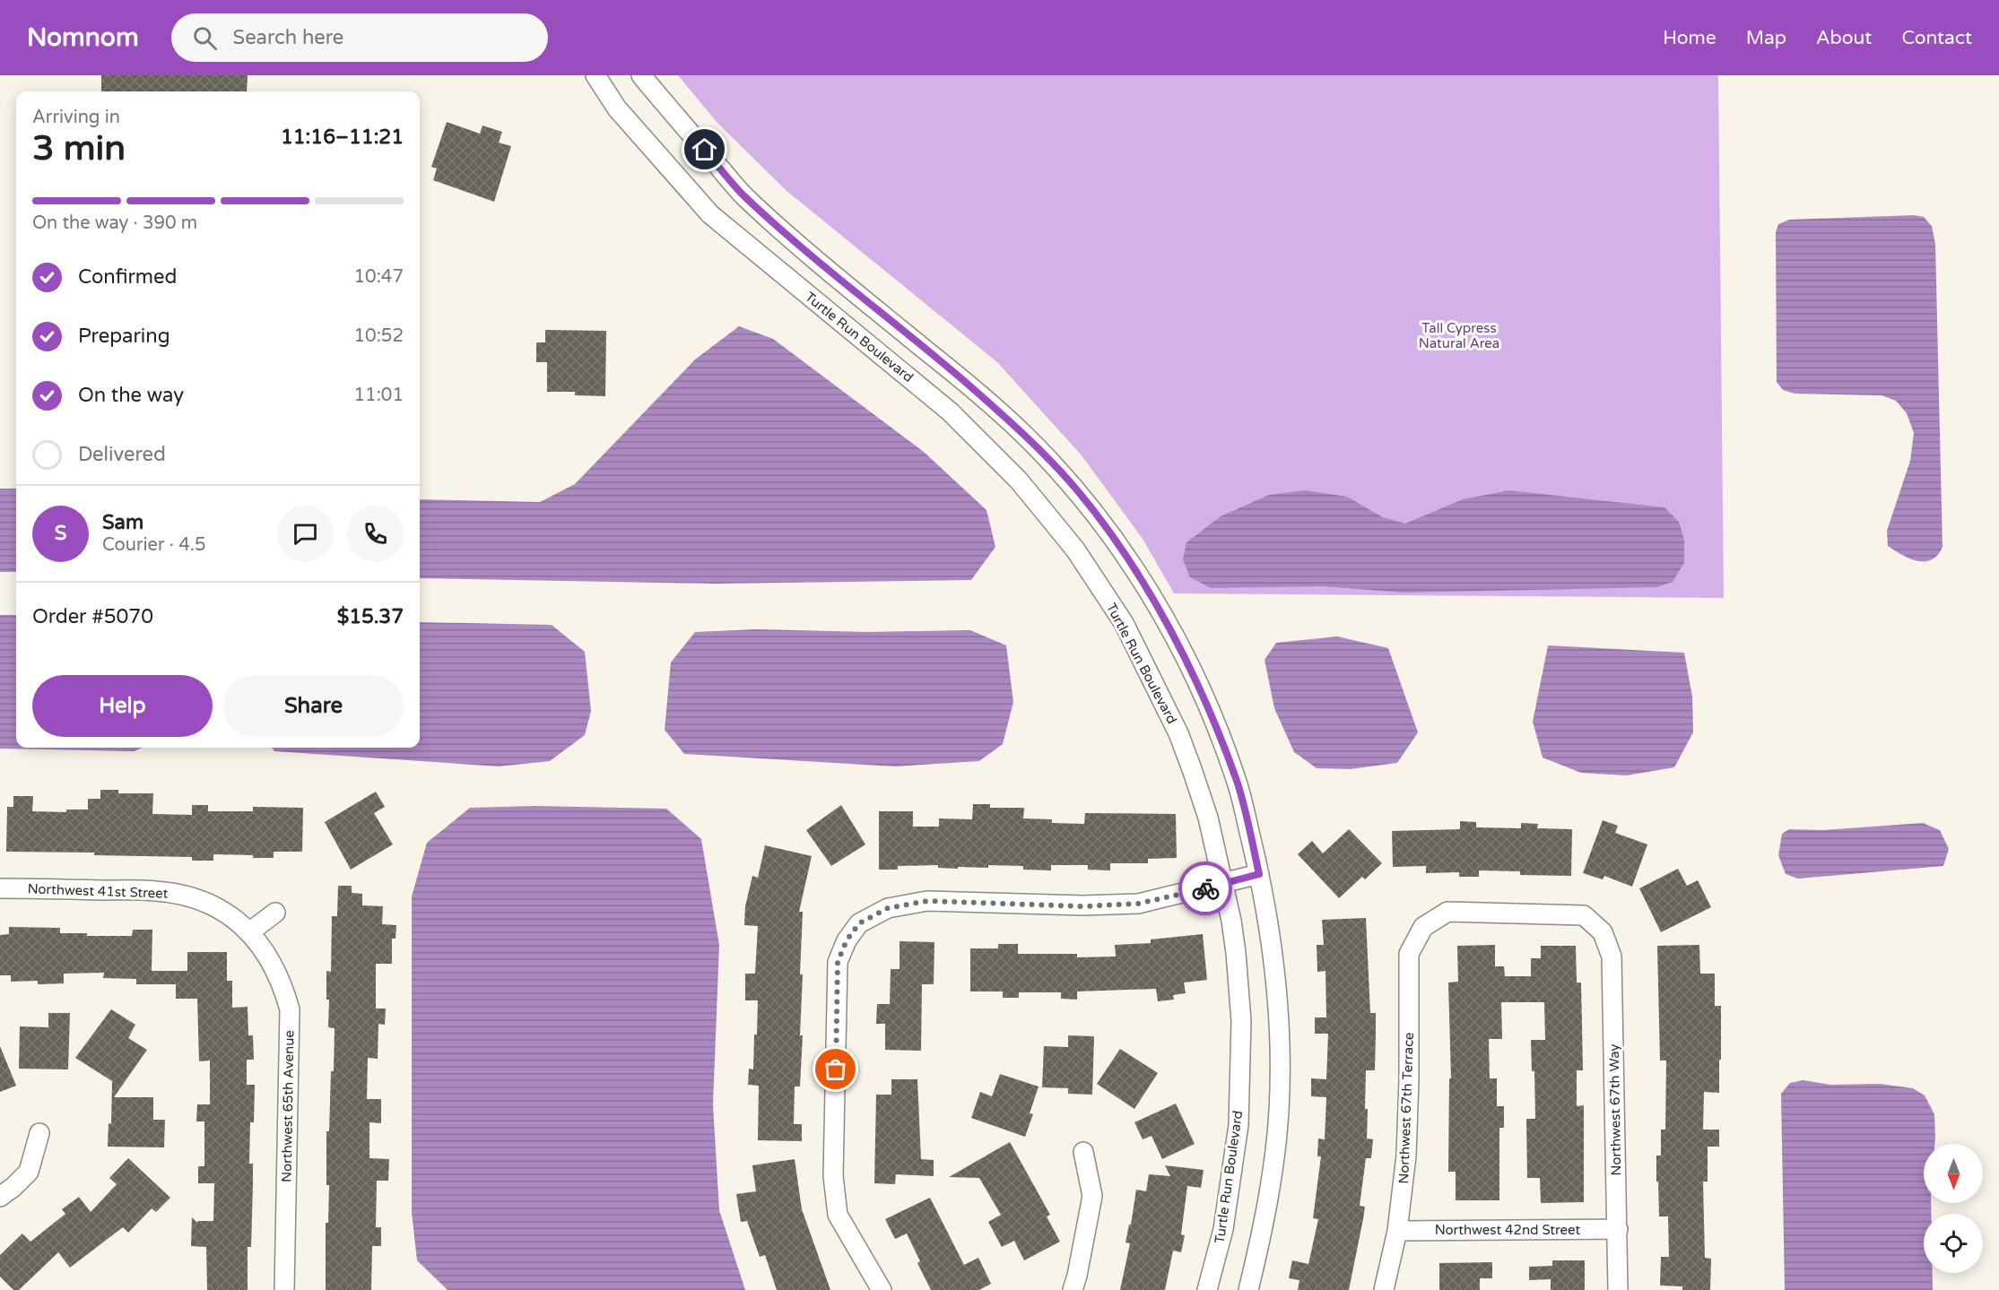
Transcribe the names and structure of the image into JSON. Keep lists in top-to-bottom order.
{
  "streets": {
    "street": [
      "Turtle Run Boulevard",
      "Northwest 41st Street",
      "Northwest 65th Avenue",
      "Northwest 67th Terrace",
      "Northwest 67th Way",
      "Northwest 42nd Street"
    ]
  },
  "crossings": [
    ["Northwest 41st Street", "Northwest 65th Avenue"],
    ["Northwest 67th Terrace", "Northwest 67th Way"],
    ["Northwest 67th Terrace", "Northwest 42nd Street"],
    ["Northwest 67th Way", "Northwest 42nd Street"]
  ],
  "parks": ["Tall Cypress Natural Area"],
  "north": "bottom",
  "page": {
    "header": "Nomnom",
    "search": "Search here",
    "nav": [
      "Home",
      "Map",
      "About",
      "Contact"
    ],
    "heading": ["3 min", "Arriving in", "11:16–11:21"],
    "panel": [
      "Sam",
      "Courier · 4.5",
      "Order #5070",
      "$15.37"
    ],
    "bar": "On the way · 390 m",
    "list": [
      ["Confirmed", "10:47"],
      ["Preparing", "10:52"],
      ["On the way", "11:01"],
      "Delivered"
    ],
    "round": "S",
    "buttons": ["Help", "Share"]
  }
}
